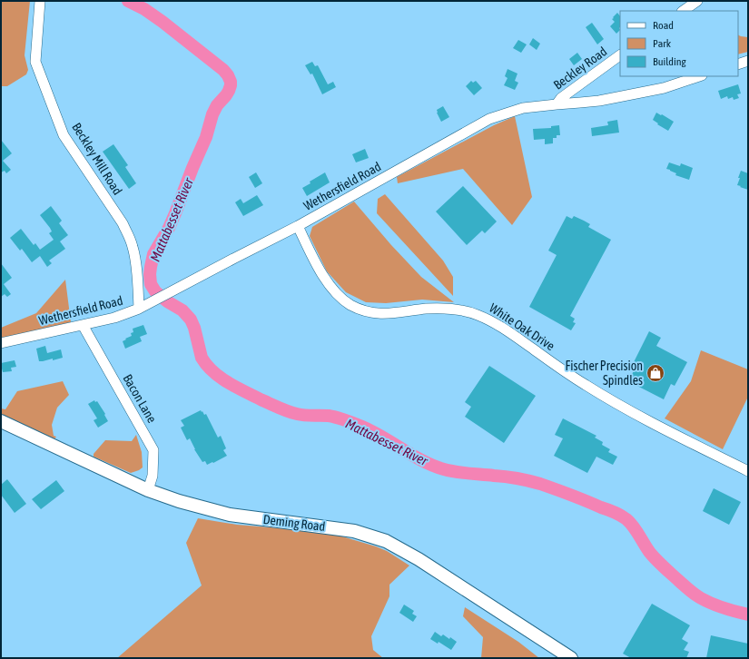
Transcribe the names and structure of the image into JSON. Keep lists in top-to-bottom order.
{
  "streets": {
    "main road": ["Deming Road"],
    "street": [
      "Beckley Road",
      "Beckley Mill Road",
      "Wethersfield Road",
      "White Oak Drive",
      "Bacon Lane"
    ]
  },
  "crossings": [
    ["Beckley Road", "Wethersfield Road"],
    ["Beckley Mill Road", "Wethersfield Road"],
    ["Wethersfield Road", "White Oak Drive"],
    ["Wethersfield Road", "Bacon Lane"],
    ["Bacon Lane", "Deming Road"]
  ],
  "water": ["Mattabesset River"],
  "places": {
    "shop": ["Fischer Precision Spindles"]
  },
  "legend": ["Road", "Park", "Building"]
}
